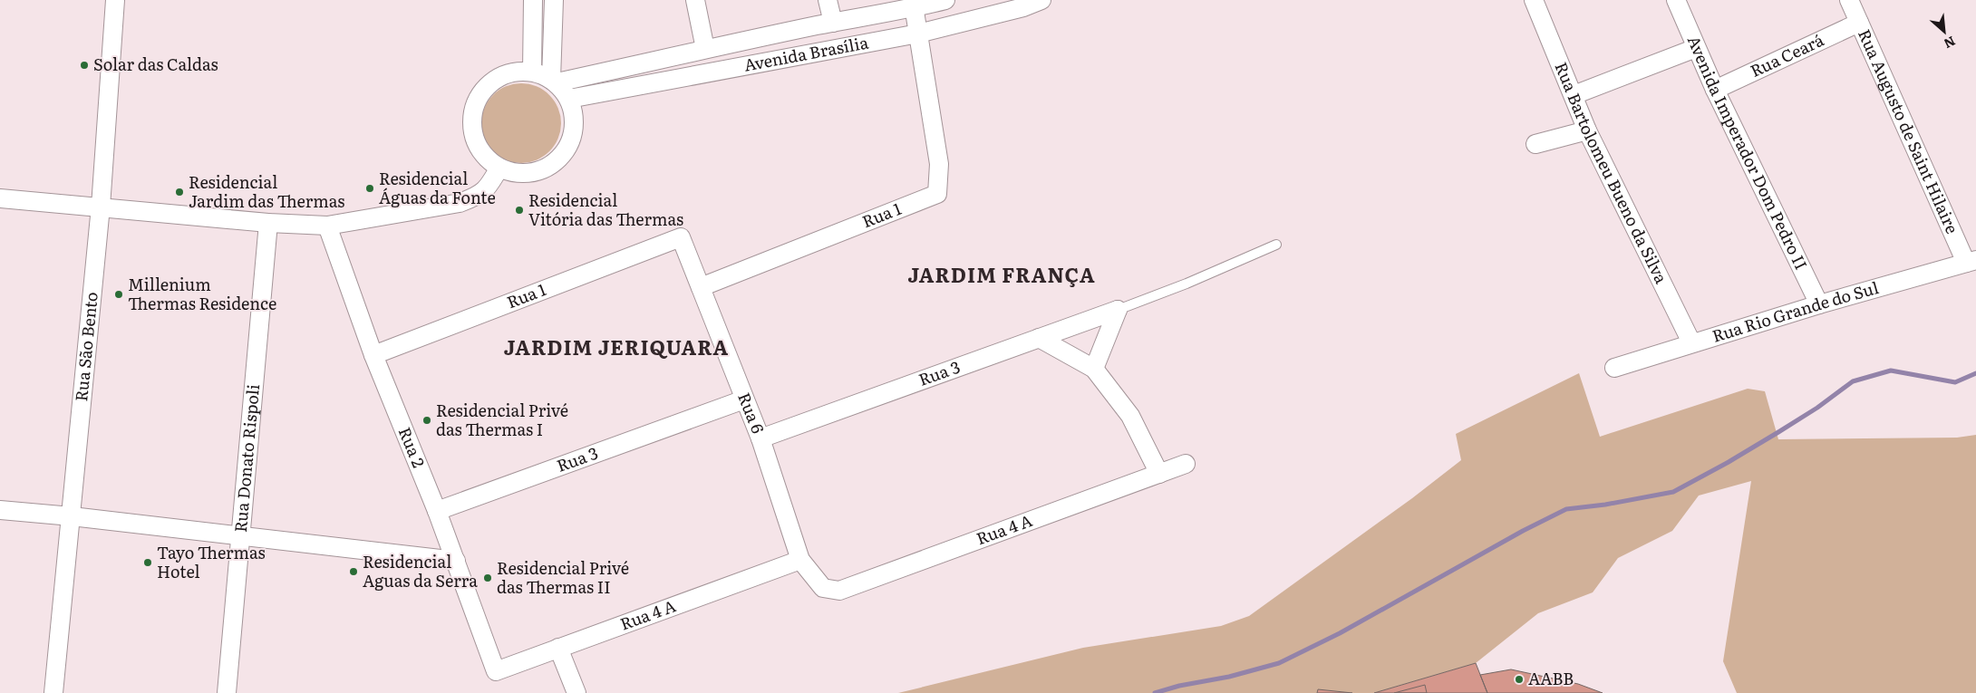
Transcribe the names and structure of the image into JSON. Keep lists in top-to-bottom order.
{
  "streets": {
    "street": [
      "Avenida Brasília",
      "Rua Ceará",
      "Rua Augusto de Saint Hilaire",
      "Avenida Imperador Dom Pedro II",
      "Rua Bartolomeu Bueno da Silva",
      "Rua 1",
      "Rua Rio Grande do Sul",
      "Rua São Bento",
      "Rua 3",
      "Rua 6",
      "Rua 2",
      "Rua Donato Rispoli",
      "Rua 4 A"
    ]
  },
  "crossings": [
    ["Avenida Brasília", "Rua 1"],
    ["Rua Ceará", "Rua Augusto de Saint Hilaire"],
    ["Rua Ceará", "Avenida Imperador Dom Pedro II"],
    ["Rua Augusto de Saint Hilaire", "Rua Rio Grande do Sul"],
    ["Avenida Imperador Dom Pedro II", "Rua Rio Grande do Sul"],
    ["Rua Bartolomeu Bueno da Silva", "Rua Rio Grande do Sul"],
    ["Rua 1", "Rua 6"],
    ["Rua 1", "Rua 2"],
    ["Rua 3", "Rua 6"],
    ["Rua 3", "Rua 2"],
    ["Rua 6", "Rua 4 A"],
    ["Rua 2", "Rua 4 A"]
  ],
  "districts": ["JARDIM FRANÇA", "JARDIM JERIQUARA"],
  "places": [
    "Solar das Caldas",
    "Residencial Águas da Fonte",
    "Residencial Jardim das Thermas",
    "Residencial Vitória das Thermas",
    "Millenium Thermas Residence",
    "Residencial Privé das Thermas I",
    "Tayo Thermas Hotel",
    "Residencial Aguas da Serra",
    "Residencial Privé das Thermas II",
    "AABB"
  ],
  "north": "bottom right"
}
